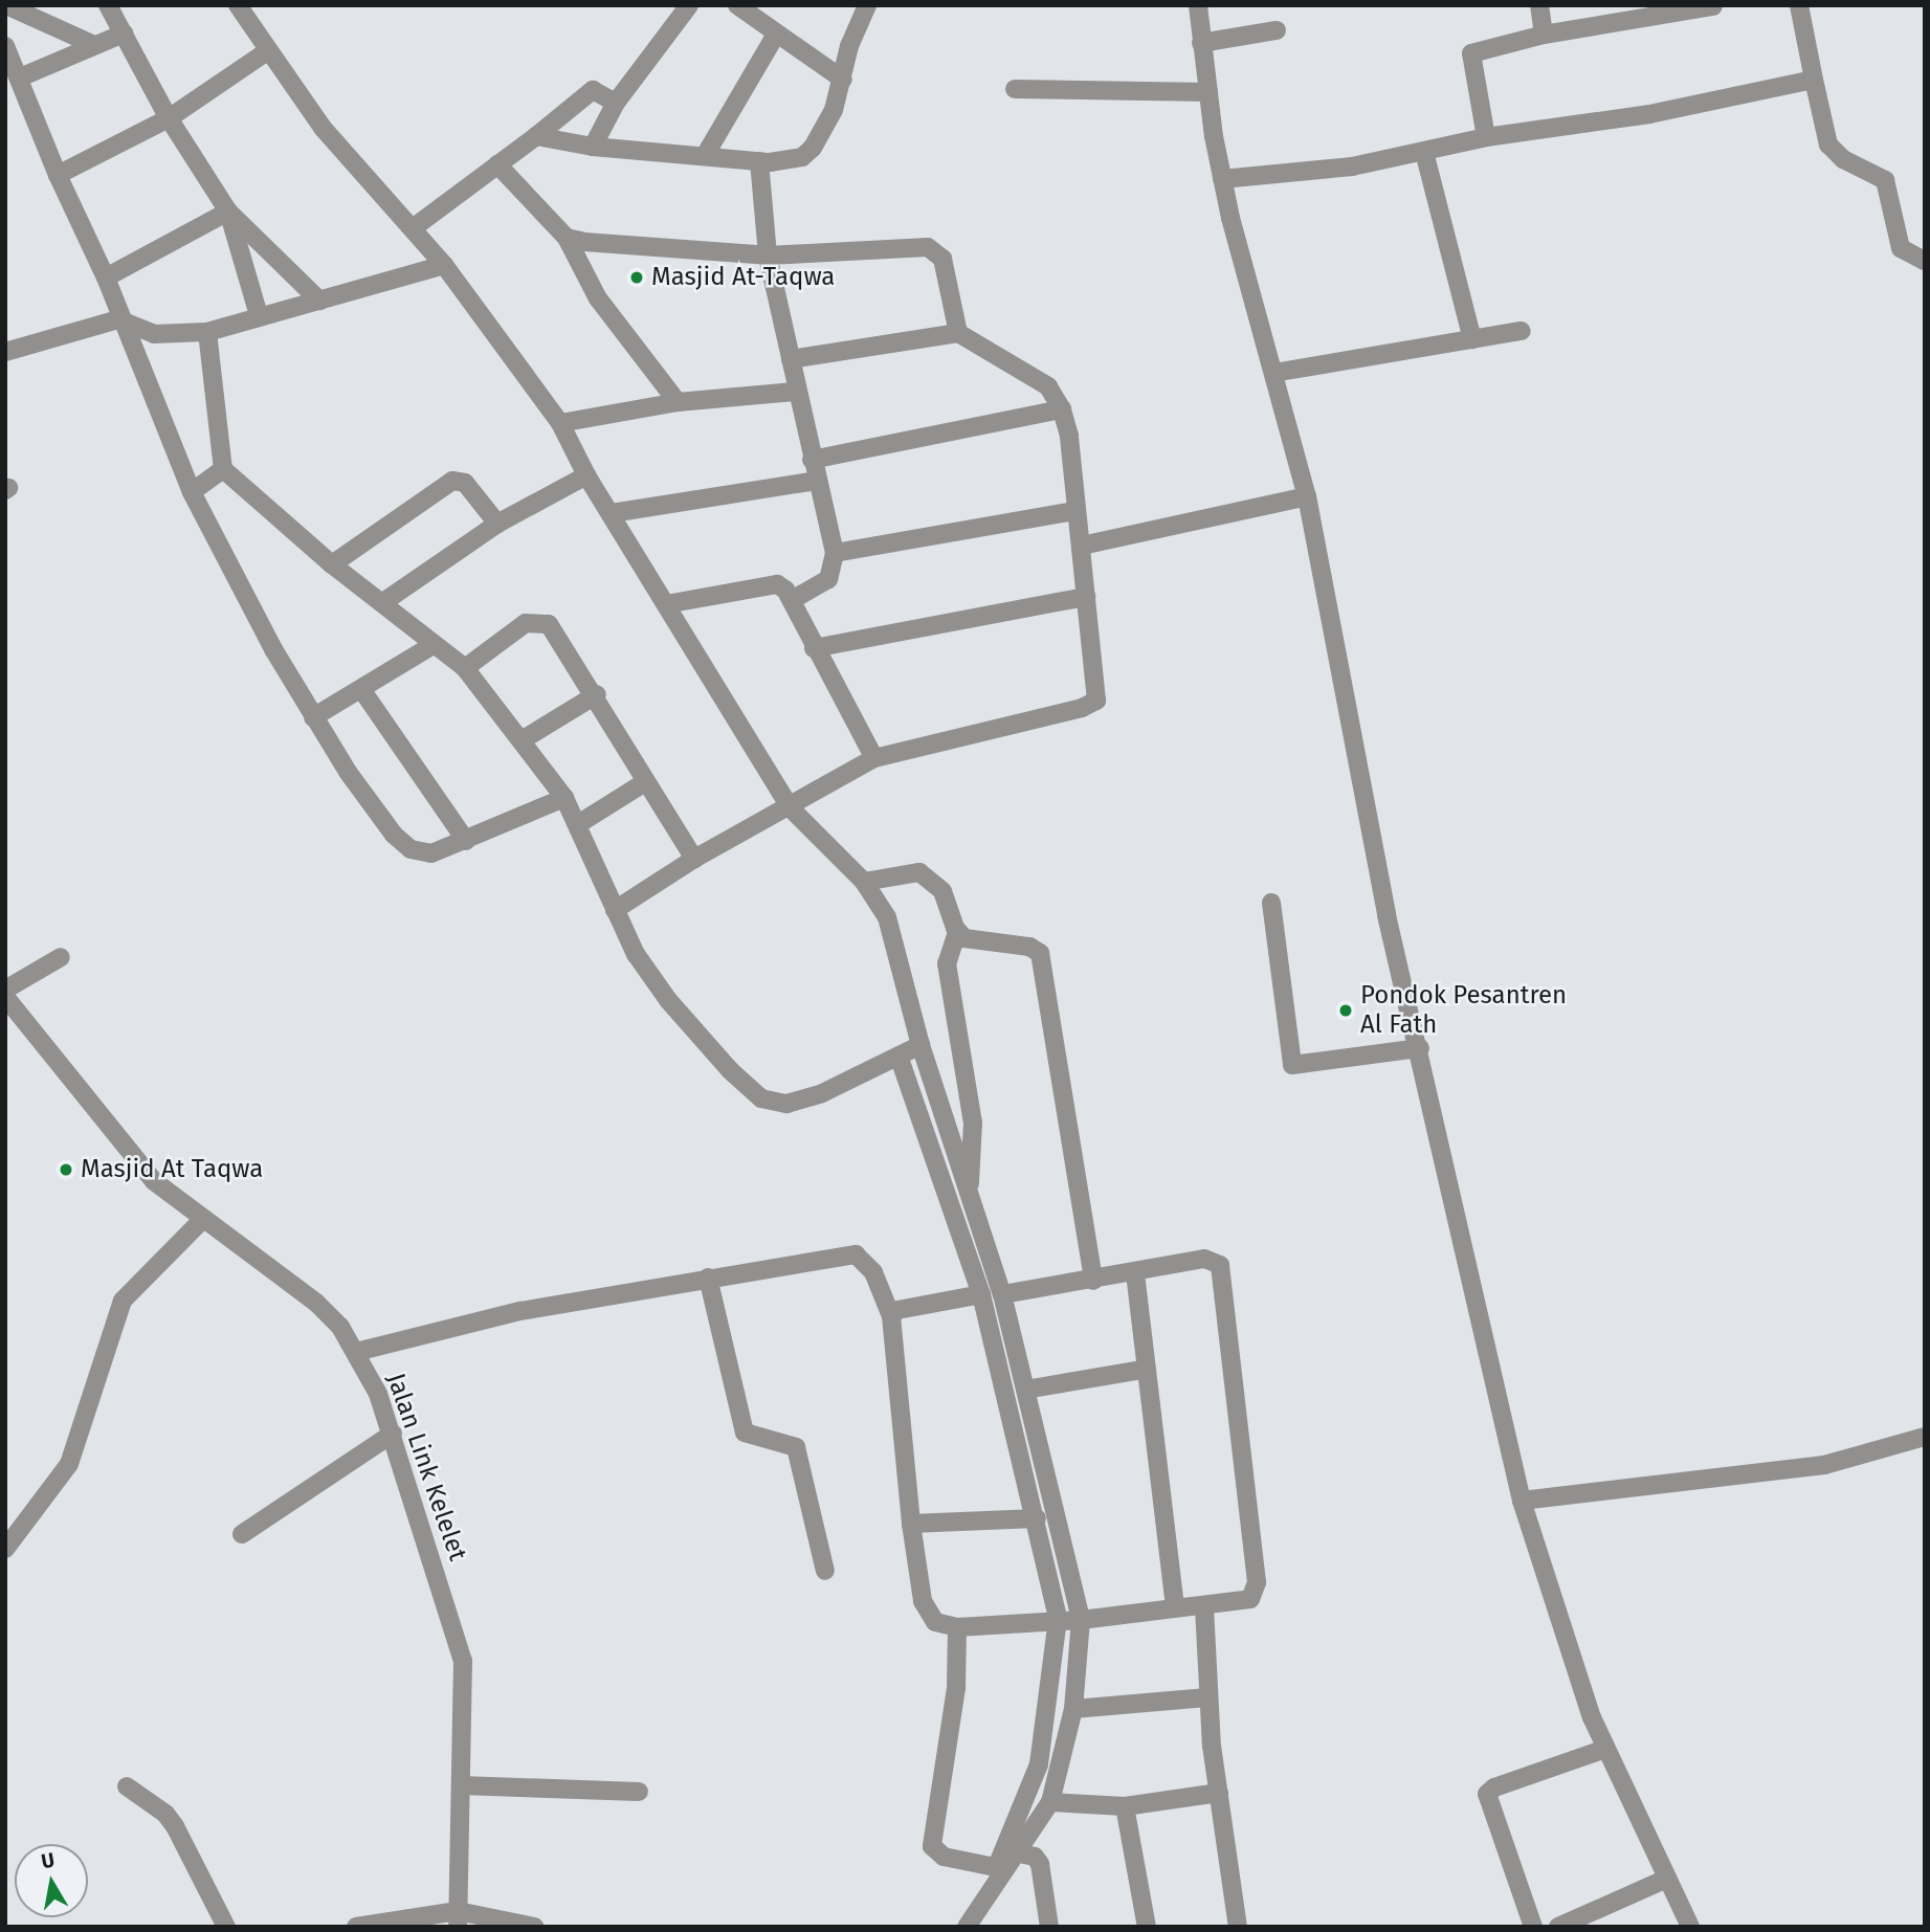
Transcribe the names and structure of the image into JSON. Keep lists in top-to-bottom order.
{
  "streets": {
    "street": ["Jalan Link Kelelet"]
  },
  "places": ["Masjid At-Taqwa", "Pondok Pesantren Al Fath", "Masjid At Taqwa"],
  "north": "top"
}
